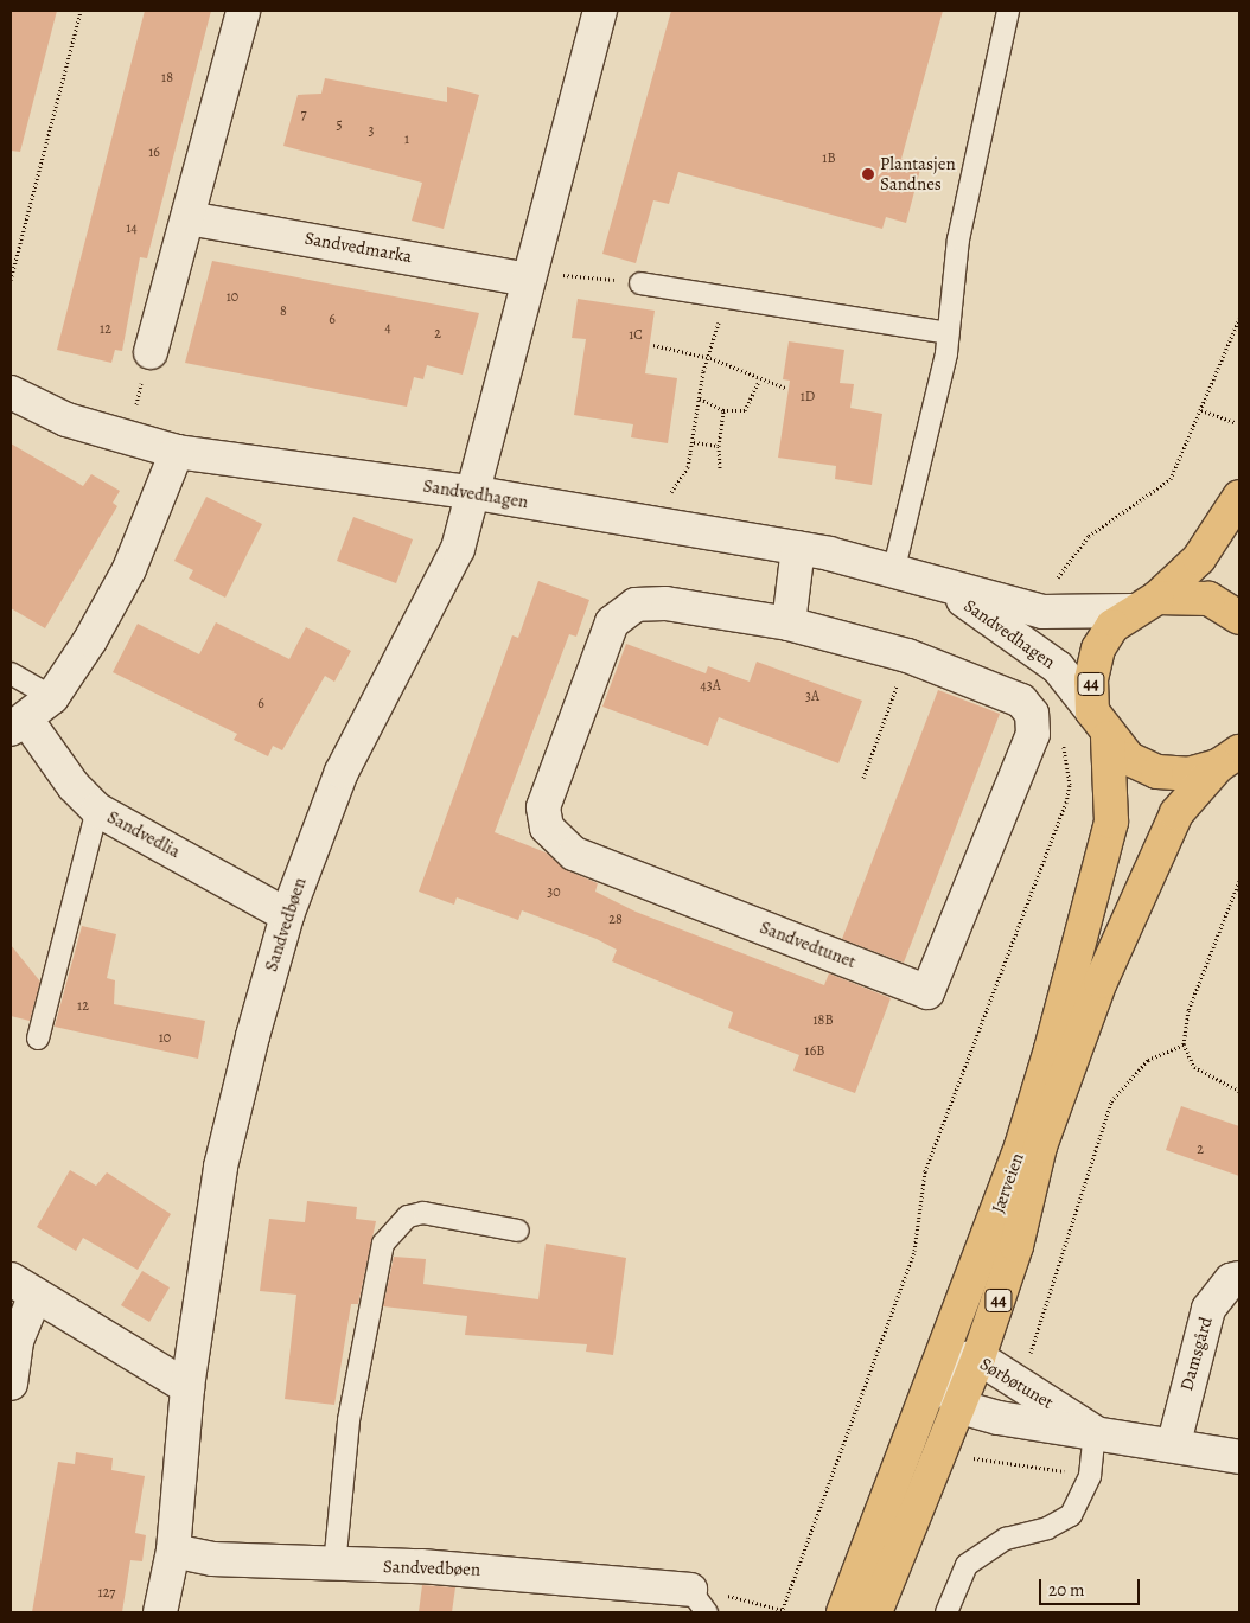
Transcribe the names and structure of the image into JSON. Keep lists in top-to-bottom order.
{
  "streets": {
    "main road": ["44", "Jærveien"],
    "street": [
      "Sandvedmarka",
      "Sandvedhagen",
      "Sandvedlia",
      "Sandvedbøen",
      "Sandvedtunet",
      "Damsgård",
      "Sørbøtunet"
    ]
  },
  "crossings": [
    ["Sandvedhagen", "44"],
    ["Sandvedhagen", "Sandvedlia"],
    ["Sandvedhagen", "Sandvedbøen"],
    ["Sandvedhagen", "Jærveien"],
    ["44", "Jærveien"],
    ["Sandvedlia", "Sandvedbøen"],
    ["Jærveien", "Sørbøtunet"],
    ["Damsgård", "Sørbøtunet"]
  ],
  "places": ["Plantasjen Sandnes"],
  "house_numbers": [
    "18",
    "7",
    "5",
    "3",
    "1",
    "16",
    "1B",
    "14",
    "10",
    "8",
    "6",
    "4",
    "12",
    "2",
    "1C",
    "1D",
    "43A",
    "3A",
    "6",
    "30",
    "28",
    "12",
    "18B",
    "10",
    "16B",
    "2",
    "127"
  ],
  "scale_bar": "20 m"
}
